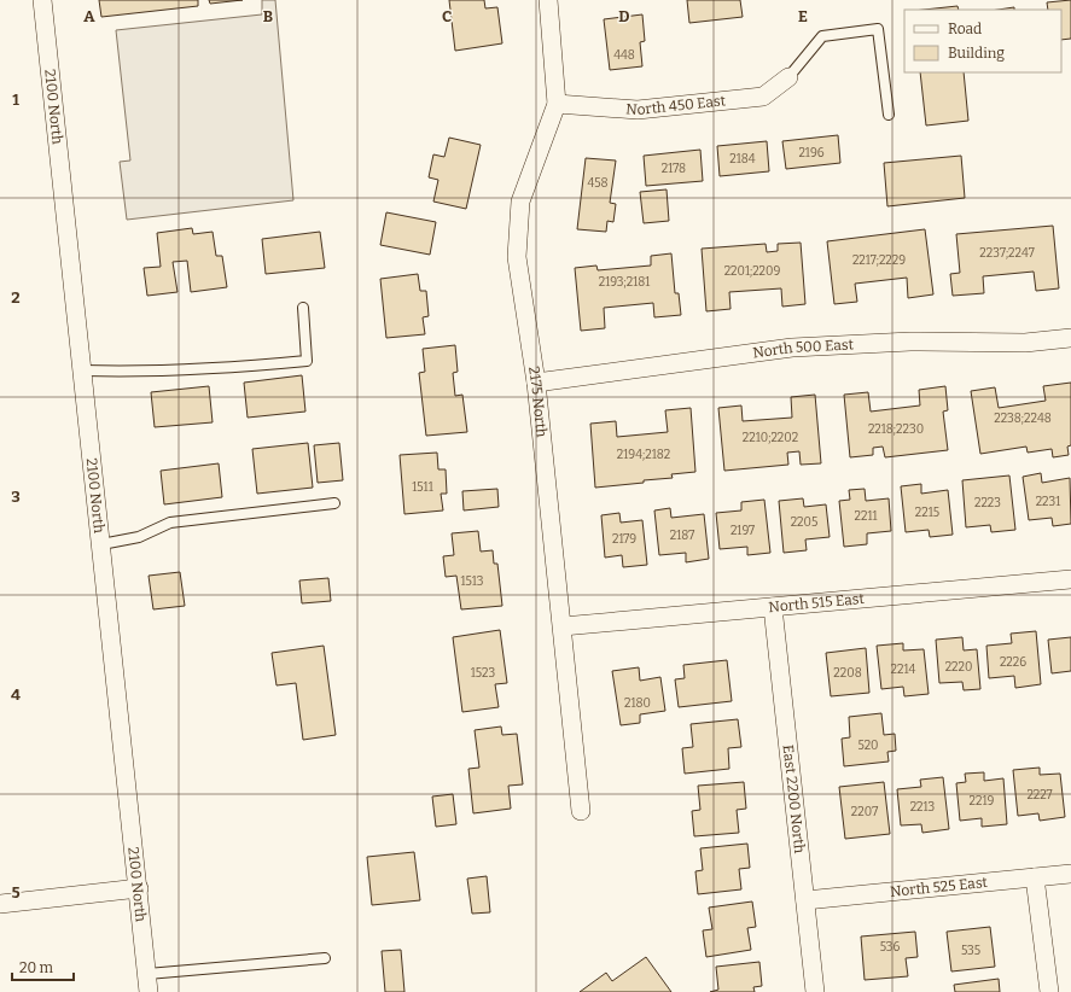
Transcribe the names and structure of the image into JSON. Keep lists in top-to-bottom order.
{
  "streets": {
    "street": [
      "North 450 East",
      "2100 North",
      "North 500 East",
      "2175 North",
      "North 515 East",
      "East 2200 North",
      "North 525 East"
    ]
  },
  "crossings": [
    ["North 450 East", "2175 North"],
    ["North 500 East", "2175 North"],
    ["2175 North", "North 515 East"],
    ["North 515 East", "East 2200 North"],
    ["East 2200 North", "North 525 East"]
  ],
  "house_numbers": [
    "448",
    "2196",
    "2184",
    "2178",
    "458",
    "2237;2247",
    "2217;2229",
    "2201;2209",
    "2193;2181",
    "2238;2248",
    "2218;2230",
    "2210;2202",
    "2194;2182",
    "1511",
    "2231",
    "2223",
    "2215",
    "2211",
    "2205",
    "2197",
    "2187",
    "2179",
    "1513",
    "2226",
    "2220",
    "2214",
    "1523",
    "2208",
    "2180",
    "520",
    "2227",
    "2219",
    "2213",
    "2207",
    "536",
    "535"
  ],
  "legend": ["Road", "Building"],
  "scale_bar": "20 m",
  "grid": {
    "columns": [
      "A",
      "B",
      "C",
      "D",
      "E"
    ],
    "rows": [
      "1",
      "2",
      "3",
      "4",
      "5"
    ]
  }
}
